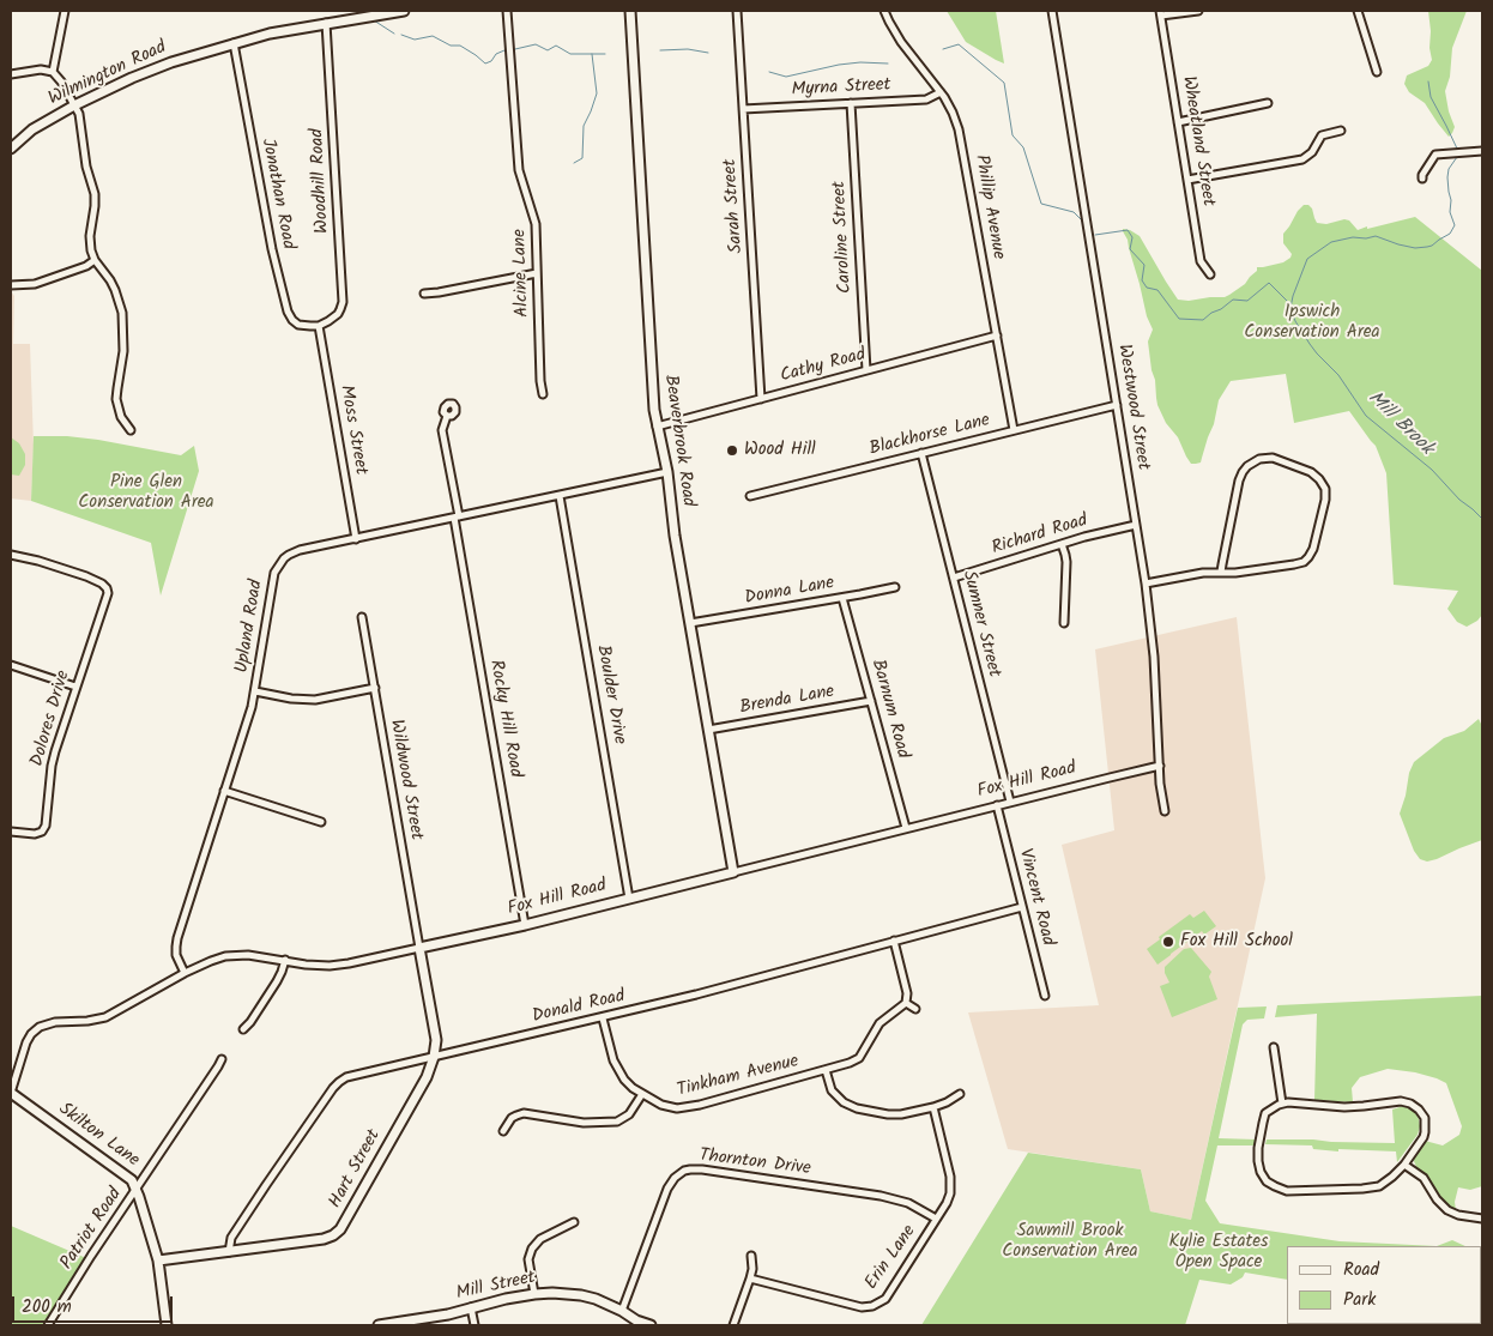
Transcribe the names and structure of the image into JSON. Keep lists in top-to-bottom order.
{
  "streets": {
    "street": [
      "Wilmington Road",
      "Myrna Street",
      "Wheatland Street",
      "Woodhill Road",
      "Jonathan Road",
      "Sarah Street",
      "Phillip Avenue",
      "Caroline Street",
      "Alcine Lane",
      "Cathy Road",
      "Westwood Street",
      "Moss Street",
      "Blackhorse Lane",
      "Beaverbrook Road",
      "Richard Road",
      "Donna Lane",
      "Sumner Street",
      "Upland Road",
      "Boulder Drive",
      "Brenda Lane",
      "Barnum Road",
      "Dolores Drive",
      "Rocky Hill Road",
      "Wildwood Street",
      "Fox Hill Road",
      "Vincent Road",
      "Donald Road",
      "Tinkham Avenue",
      "Skilton Lane",
      "Thornton Drive",
      "Hart Street",
      "Patriot Road",
      "Erin Lane",
      "Mill Street"
    ]
  },
  "crossings": [
    ["Wilmington Road", "Woodhill Road"],
    ["Wilmington Road", "Jonathan Road"],
    ["Myrna Street", "Sarah Street"],
    ["Myrna Street", "Phillip Avenue"],
    ["Myrna Street", "Caroline Street"],
    ["Woodhill Road", "Jonathan Road"],
    ["Woodhill Road", "Moss Street"],
    ["Jonathan Road", "Moss Street"],
    ["Sarah Street", "Cathy Road"],
    ["Phillip Avenue", "Cathy Road"],
    ["Phillip Avenue", "Blackhorse Lane"],
    ["Caroline Street", "Cathy Road"],
    ["Cathy Road", "Beaverbrook Road"],
    ["Westwood Street", "Blackhorse Lane"],
    ["Westwood Street", "Richard Road"],
    ["Westwood Street", "Fox Hill Road"],
    ["Moss Street", "Upland Road"],
    ["Blackhorse Lane", "Sumner Street"],
    ["Beaverbrook Road", "Donna Lane"],
    ["Beaverbrook Road", "Upland Road"],
    ["Beaverbrook Road", "Brenda Lane"],
    ["Beaverbrook Road", "Fox Hill Road"],
    ["Richard Road", "Sumner Street"],
    ["Donna Lane", "Barnum Road"],
    ["Sumner Street", "Fox Hill Road"],
    ["Upland Road", "Boulder Drive"],
    ["Upland Road", "Rocky Hill Road"],
    ["Upland Road", "Fox Hill Road"],
    ["Boulder Drive", "Fox Hill Road"],
    ["Brenda Lane", "Barnum Road"],
    ["Barnum Road", "Fox Hill Road"],
    ["Rocky Hill Road", "Fox Hill Road"],
    ["Wildwood Street", "Fox Hill Road"],
    ["Wildwood Street", "Hart Street"],
    ["Fox Hill Road", "Vincent Road"],
    ["Fox Hill Road", "Skilton Lane"],
    ["Fox Hill Road", "Hart Street"],
    ["Vincent Road", "Donald Road"],
    ["Donald Road", "Tinkham Avenue"],
    ["Donald Road", "Hart Street"],
    ["Skilton Lane", "Hart Street"],
    ["Skilton Lane", "Patriot Road"],
    ["Thornton Drive", "Erin Lane"],
    ["Thornton Drive", "Mill Street"]
  ],
  "water": ["Mill Brook"],
  "parks": [
    "Ipswich Conservation Area",
    "Pine Glen Conservation Area",
    "Sawmill Brook Conservation Area",
    "Kylie Estates Open Space"
  ],
  "places": ["Wood Hill", "Fox Hill School"],
  "legend": ["Road", "Park"],
  "scale_bar": "200 m"
}
